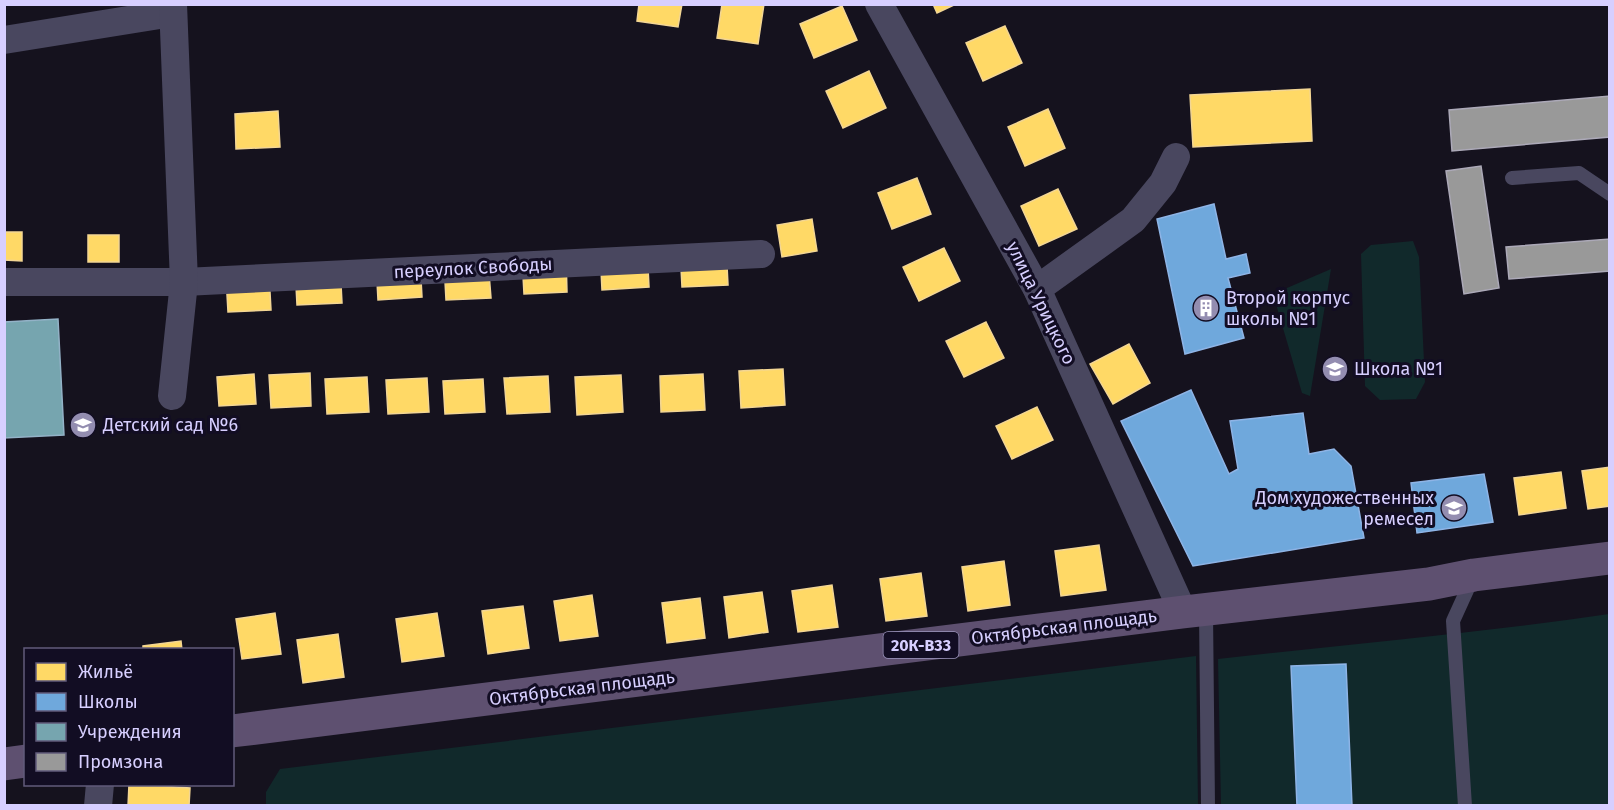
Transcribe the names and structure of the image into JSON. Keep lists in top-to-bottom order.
{
  "streets": {
    "main road": ["Октябрьская площадь", "20К-В33"],
    "street": ["переулок Свободы", "улица Урицкого"]
  },
  "crossings": [
    ["улица Урицкого", "Октябрьская площадь"]
  ],
  "places": {
    "building": ["Второй корпус школы №1"],
    "school or university": ["Школа №1", "Детский сад №6", "Дом художественных ремесел"]
  },
  "legend": [
    "Жильё",
    "Школы",
    "Учреждения",
    "Промзона"
  ]
}
